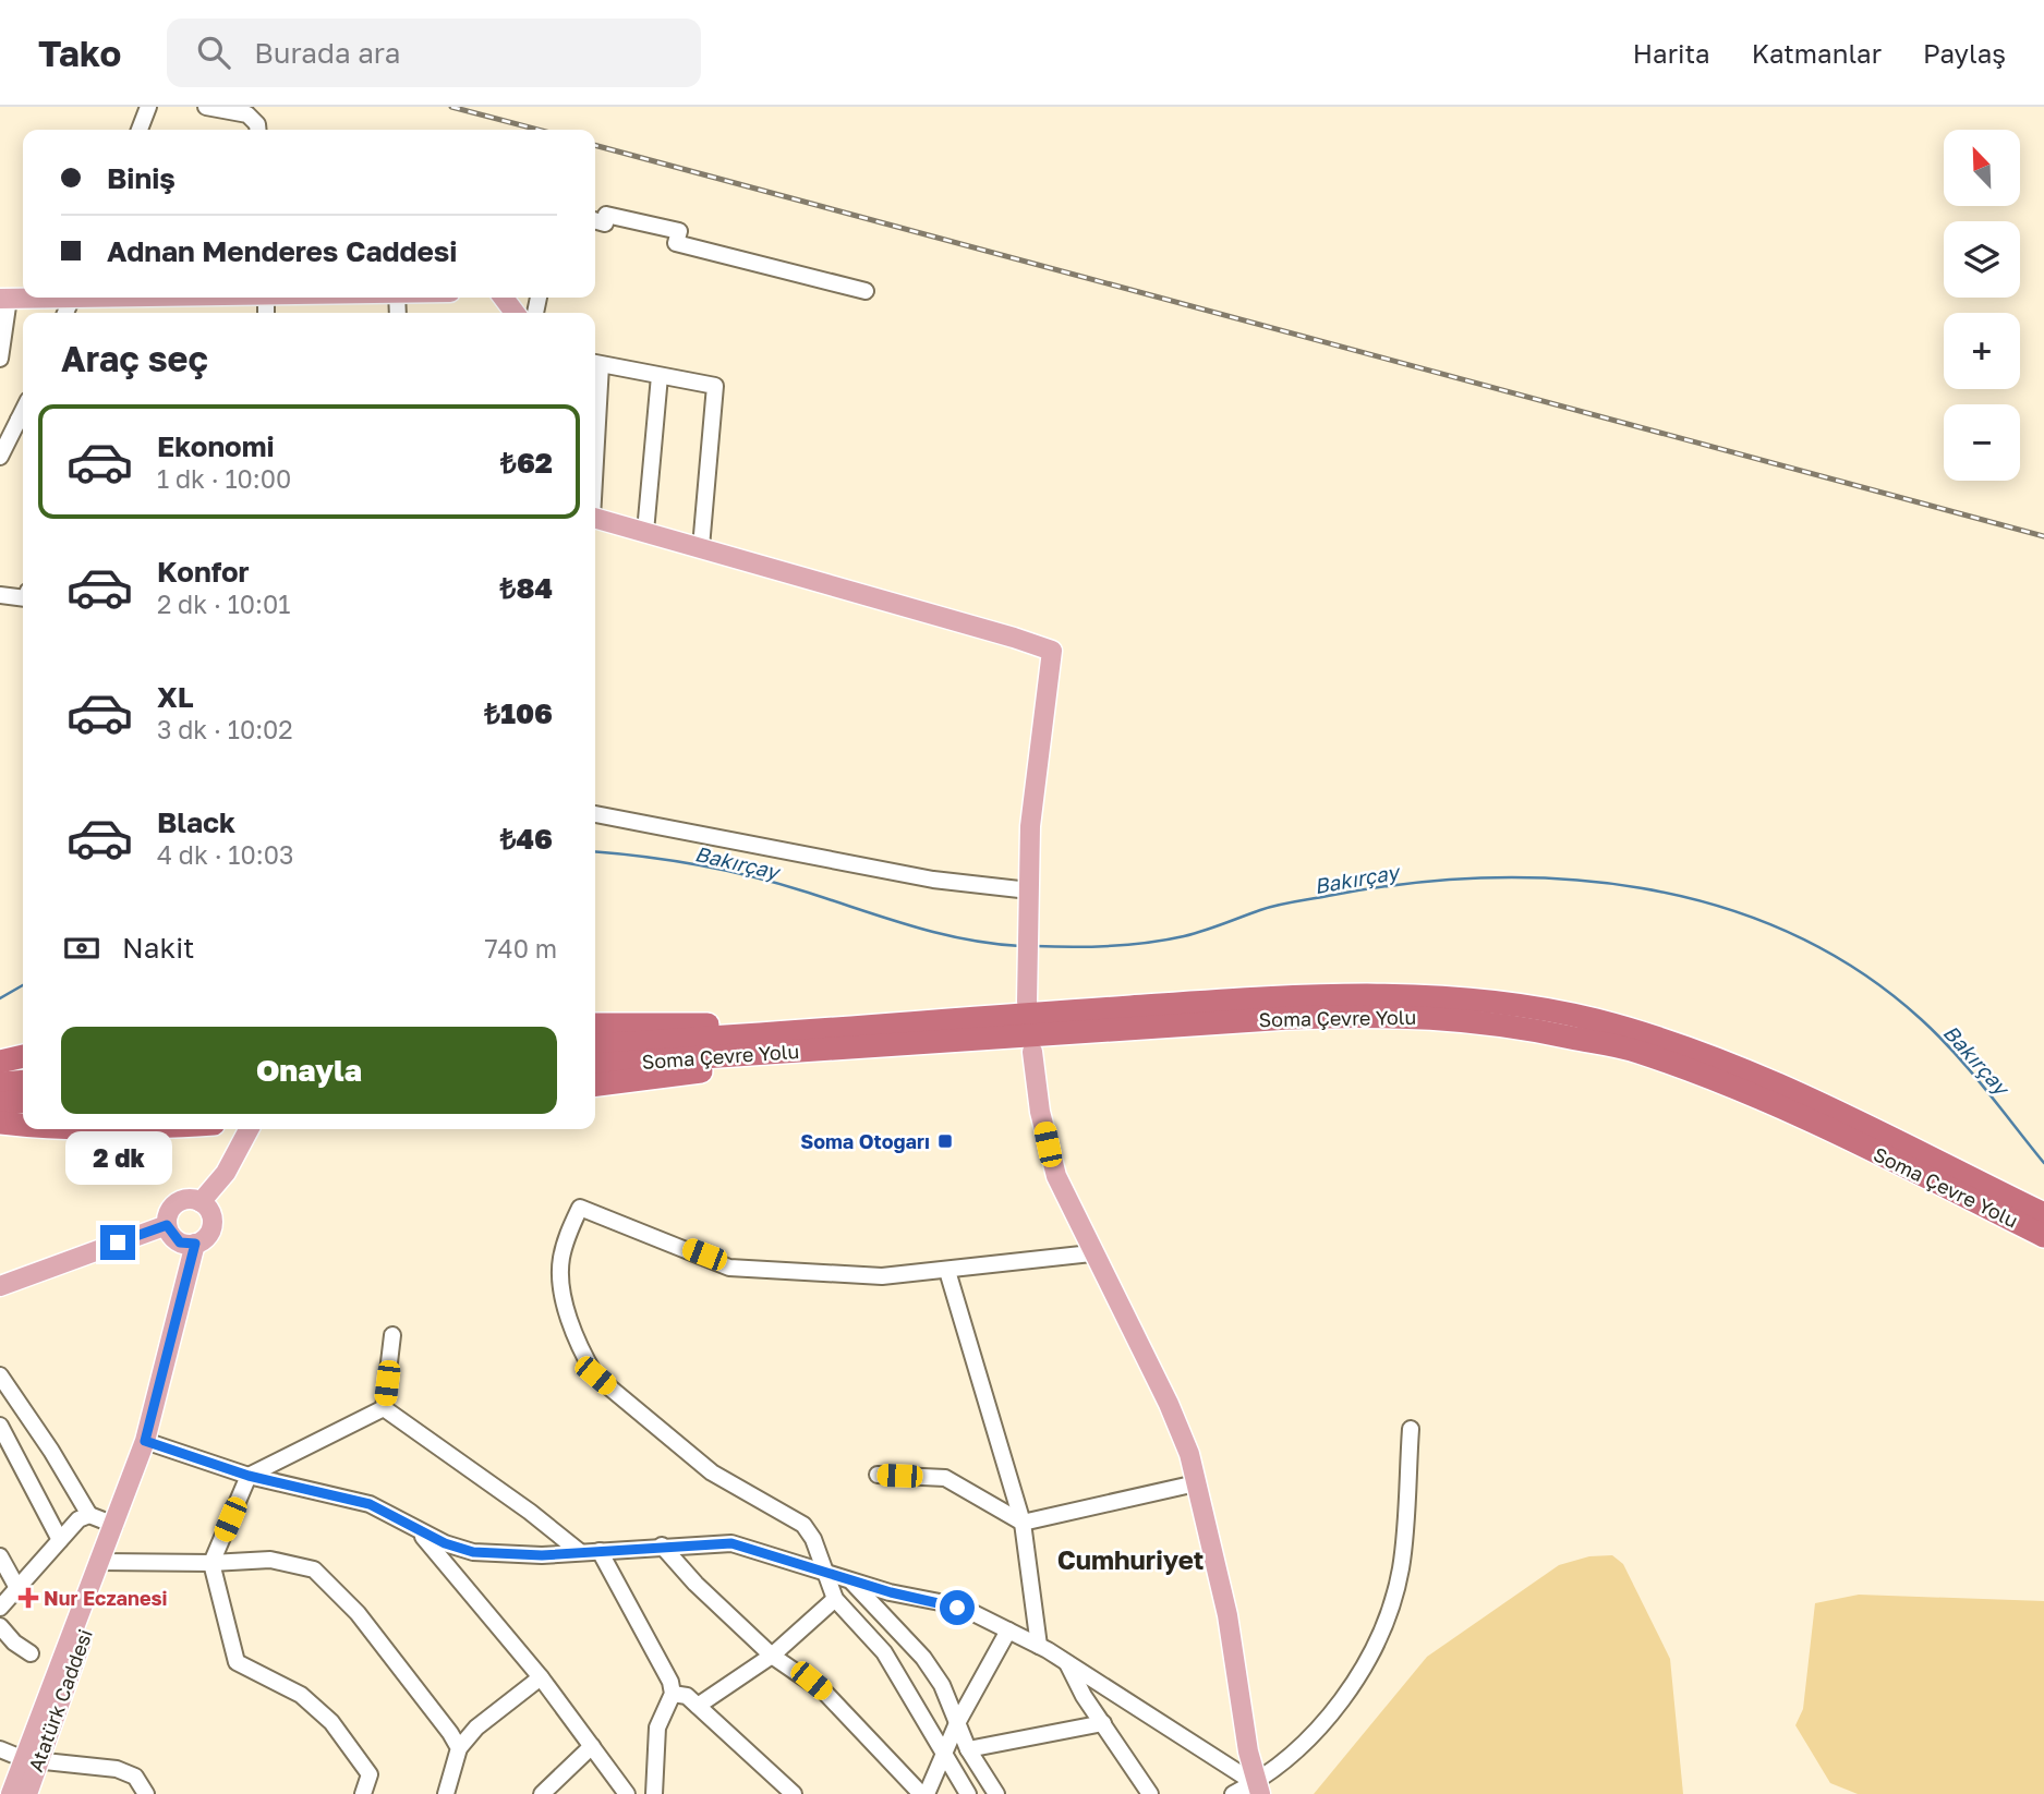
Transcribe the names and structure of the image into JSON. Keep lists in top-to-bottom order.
{
  "streets": {
    "highway": ["Soma Çevre Yolu"],
    "main road": ["Atatürk Caddesi"]
  },
  "districts": ["Cumhuriyet"],
  "water": ["Bakırçay"],
  "places": {
    "transit": ["Soma Otogarı"],
    "health": ["Nur Eczanesi"]
  },
  "north": "top left",
  "page": {
    "header": "Tako",
    "search": "Burada ara",
    "nav": ["Harita", "Katmanlar", "Paylaş"],
    "map_buttons": ["+", "−"],
    "banner": ["Biniş", "Adnan Menderes Caddesi"],
    "heading": "Araç seç",
    "list": [
      {
        "name": "Ekonomi",
        "note": "1 dk · 10:00",
        "value": "₺62"
      },
      {
        "name": "Konfor",
        "note": "2 dk · 10:01",
        "value": "₺84"
      },
      {
        "name": "XL",
        "note": "3 dk · 10:02",
        "value": "₺106"
      },
      {
        "name": "Black",
        "note": "4 dk · 10:03",
        "value": "₺46"
      }
    ],
    "pay": ["Nakit", "740 m"],
    "buttons": "Onayla",
    "bubble": "2 dk"
  }
}
